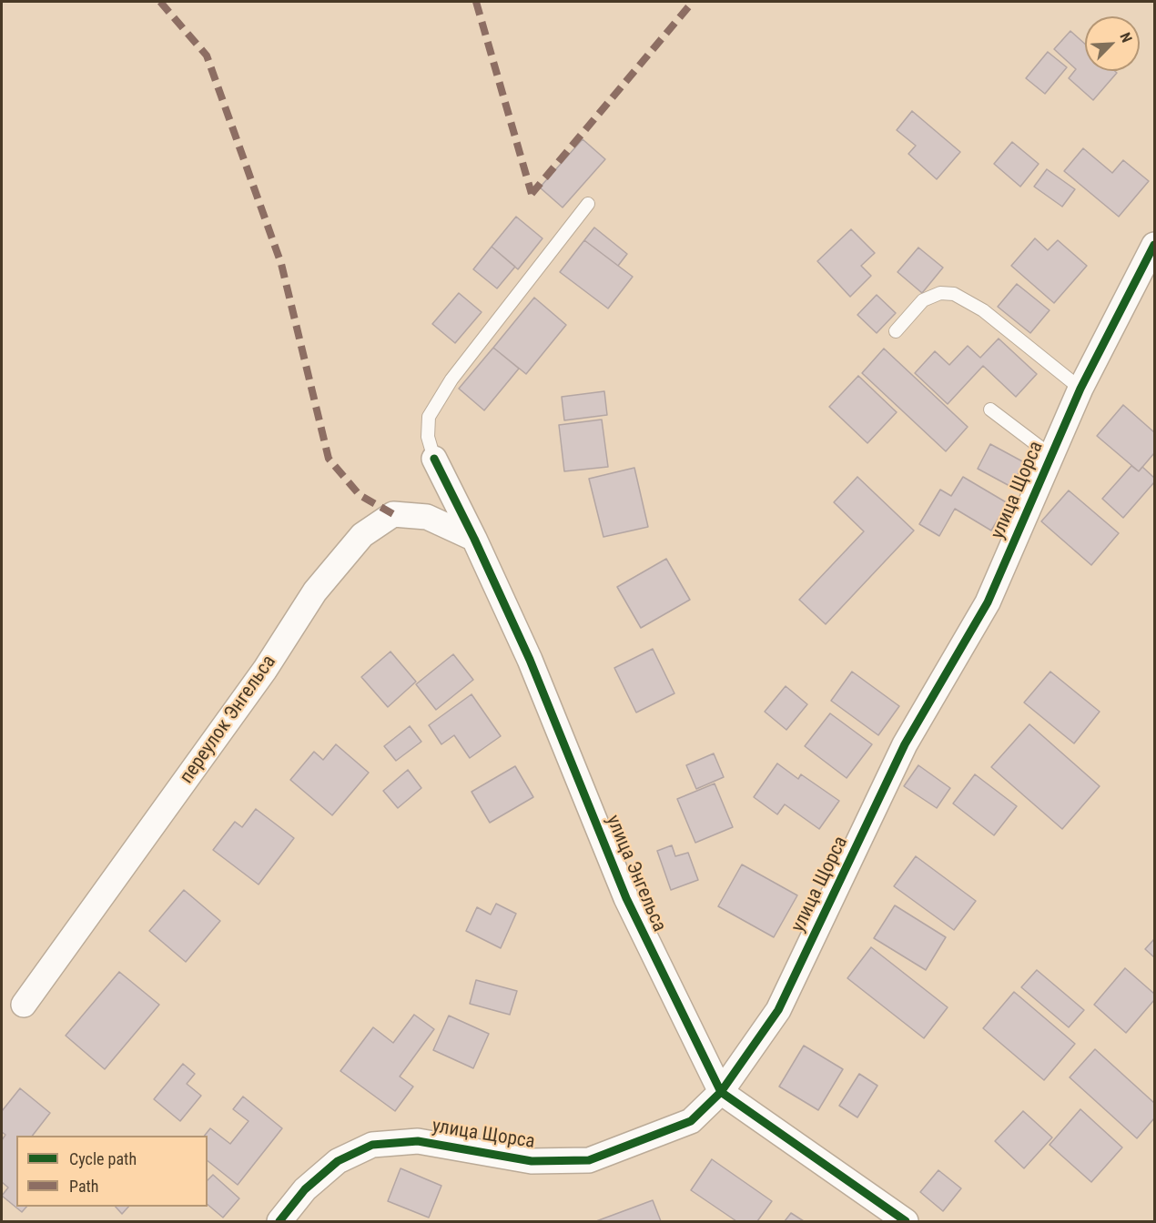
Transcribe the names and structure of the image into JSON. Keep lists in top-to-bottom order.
{
  "streets": {
    "street": ["улица Щорса", "переулок Энгельса", "улица Энгельса"]
  },
  "crossings": [
    ["улица Щорса", "улица Энгельса"],
    ["переулок Энгельса", "улица Энгельса"]
  ],
  "legend": ["Cycle path", "Path"],
  "north": "top right"
}
